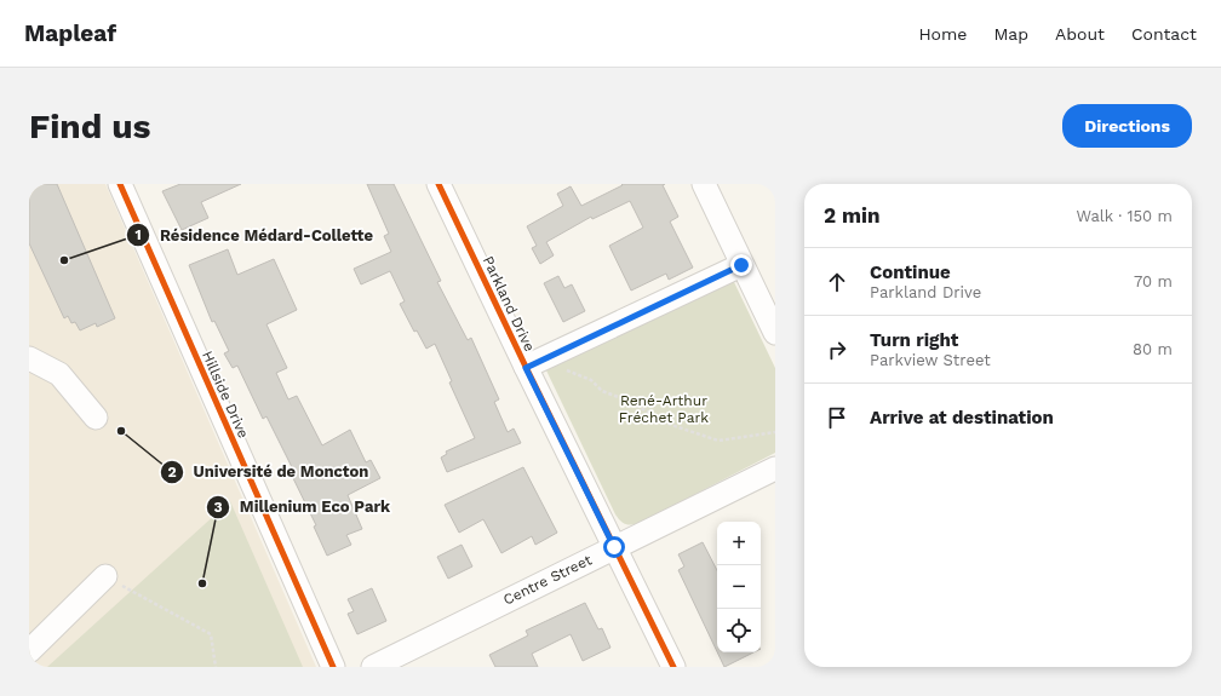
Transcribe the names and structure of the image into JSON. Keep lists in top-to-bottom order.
{
  "streets": {
    "street": ["Parkland Drive", "Hillside Drive", "Centre Street"]
  },
  "crossings": [
    ["Parkland Drive", "Centre Street"]
  ],
  "parks": ["René-Arthur Fréchet Park"],
  "places": ["Résidence Médard-Collette", "Université de Moncton", "Millenium Eco Park"],
  "page": {
    "header": "Mapleaf",
    "nav": [
      "Home",
      "Map",
      "About",
      "Contact"
    ],
    "buttons": "Directions",
    "title": "Find us",
    "heading": ["2 min", "Walk · 150 m"],
    "list": [
      ["Continue", "Parkland Drive", "70 m"],
      ["Turn right", "Parkview Street", "80 m"],
      "Arrive at destination"
    ],
    "map_buttons": ["+", "−"]
  }
}
